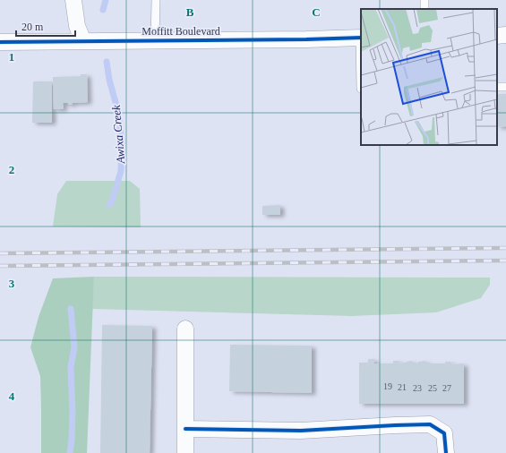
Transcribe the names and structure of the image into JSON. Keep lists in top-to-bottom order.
{
  "streets": {
    "street": ["Moffitt Boulevard"]
  },
  "water": ["Awixa Creek"],
  "house_numbers": [
    "19",
    "21",
    "23",
    "25",
    "27"
  ],
  "scale_bar": "20 m",
  "grid": {
    "columns": ["B", "C"],
    "rows": [
      "1",
      "2",
      "3",
      "4"
    ]
  }
}
